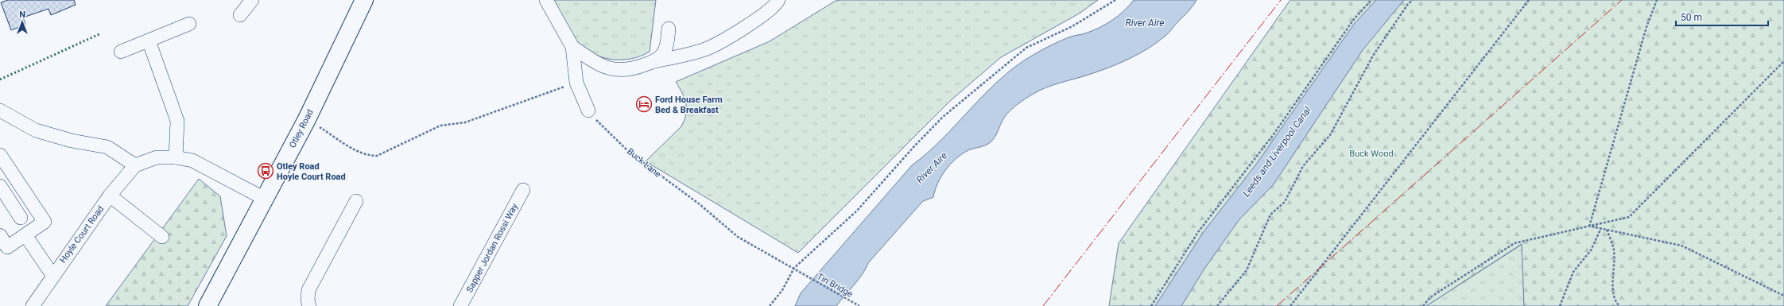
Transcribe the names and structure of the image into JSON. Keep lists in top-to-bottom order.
{
  "streets": {
    "main road": ["Otley Road"],
    "street": ["Hoyle Court Road", "Sapper Jordan Rossi Way"],
    "path": ["Buck Lane", "Tin Bridge"]
  },
  "crossings": [
    ["Buck Lane", "Tin Bridge"]
  ],
  "water": ["River Aire", "Leeds and Liverpool Canal"],
  "parks": ["Buck Wood"],
  "places": {
    "hotel": ["Ford House Farm Bed & Breakfast"],
    "bus stop": ["Otley Road Hoyle Court Road"]
  },
  "scale_bar": "50 m",
  "north": "top"
}
